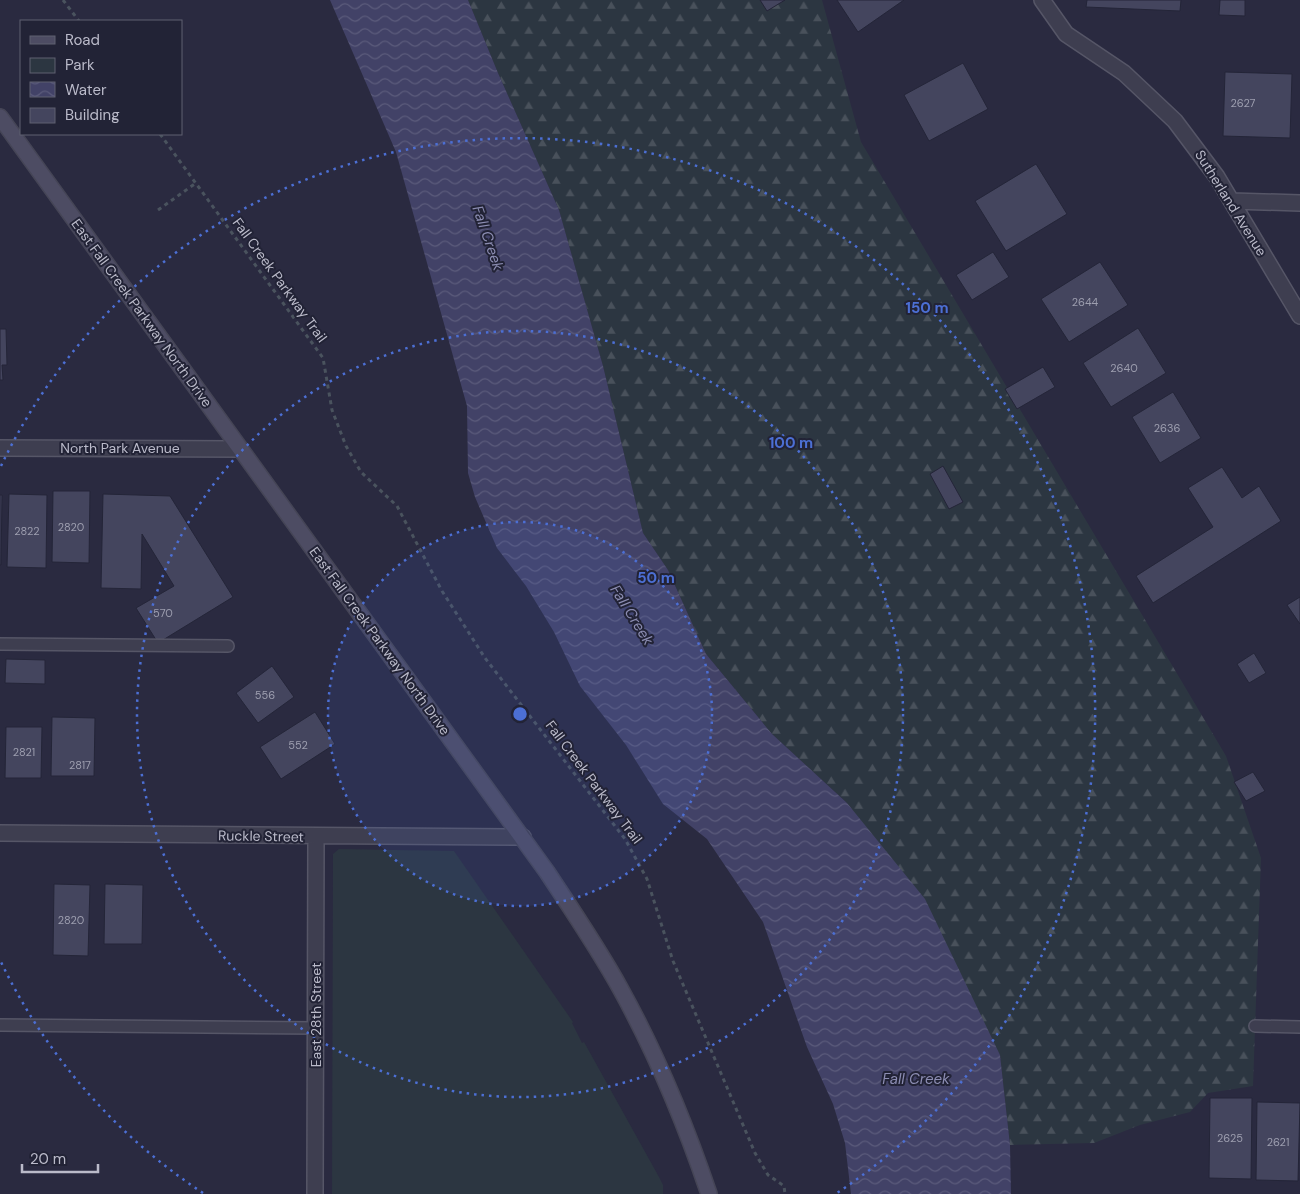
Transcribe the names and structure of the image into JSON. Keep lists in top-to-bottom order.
{
  "streets": {
    "main road": ["East Fall Creek Parkway North Drive"],
    "street": [
      "Sutherland Avenue",
      "North Park Avenue",
      "Ruckle Street",
      "East 28th Street"
    ],
    "path": ["Fall Creek Parkway Trail"]
  },
  "crossings": [
    ["East Fall Creek Parkway North Drive", "North Park Avenue"],
    ["East Fall Creek Parkway North Drive", "Ruckle Street"],
    ["Ruckle Street", "East 28th Street"]
  ],
  "water": ["Fall Creek"],
  "house_numbers": [
    "2627",
    "2644",
    "2640",
    "2636",
    "2820",
    "2822",
    "570",
    "556",
    "552",
    "2821",
    "2817",
    "2820",
    "2625",
    "2621"
  ],
  "legend": [
    "Road",
    "Park",
    "Water",
    "Building"
  ],
  "scale_bar": "20 m",
  "rings": ["150 m", "100 m", "50 m"]
}
